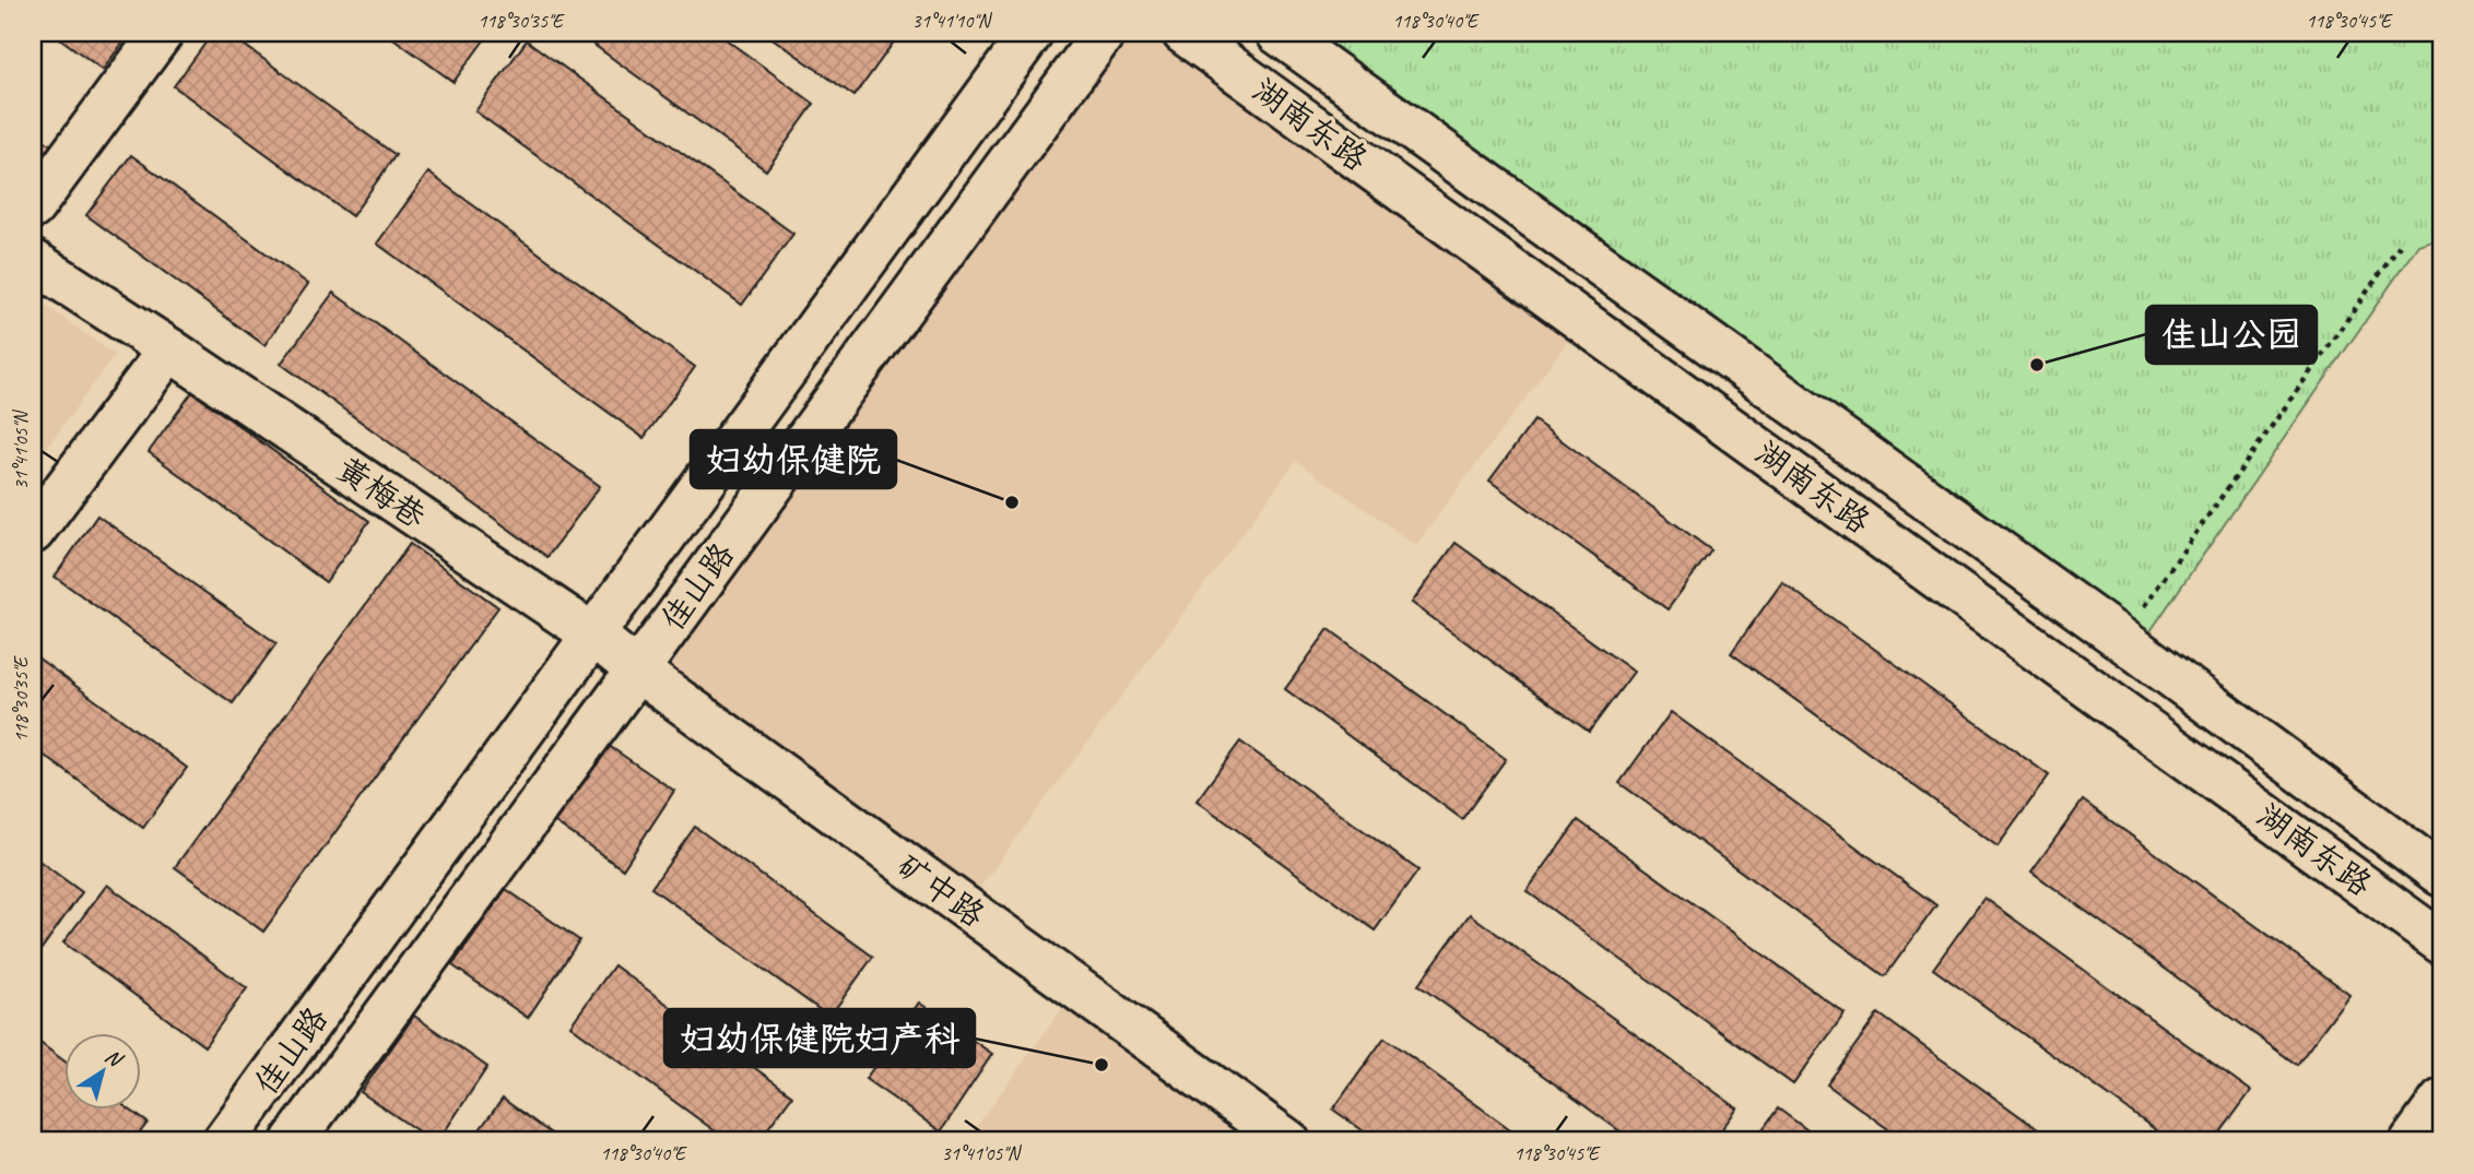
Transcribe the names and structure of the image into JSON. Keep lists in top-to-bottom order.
{
  "streets": {
    "street": [
      "湖南东路",
      "黄梅巷",
      "佳山路",
      "矿中路"
    ]
  },
  "crossings": [
    ["黄梅巷", "佳山路"],
    ["黄梅巷", "矿中路"],
    ["佳山路", "矿中路"]
  ],
  "places": ["佳山公园", "妇幼保健院", "妇幼保健院妇产科"],
  "north": "top right",
  "coordinates": [
    "118°30'35\"E",
    "31°41'10\"N",
    "118°30'40\"E",
    "118°30'45\"E",
    "31°41'05\"N"
  ]
}
